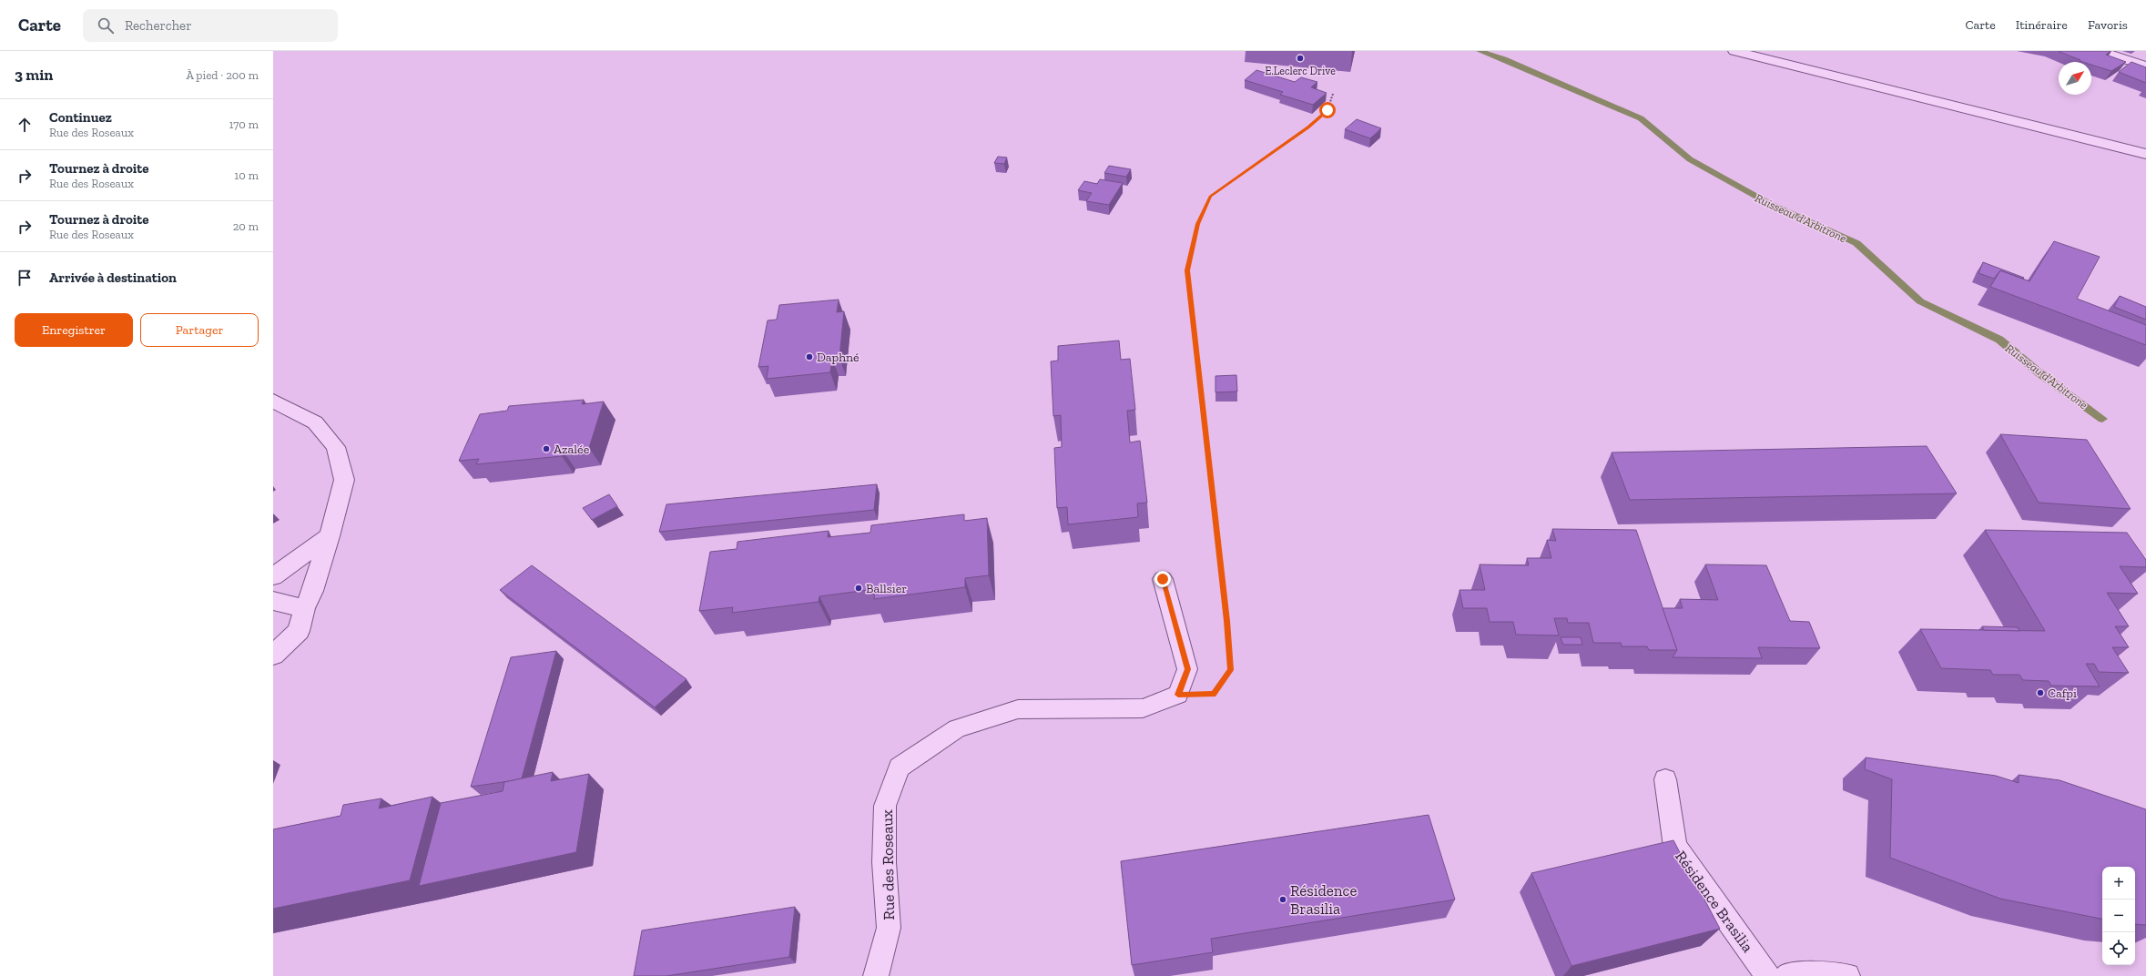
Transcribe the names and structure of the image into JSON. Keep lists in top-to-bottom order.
{
  "streets": {
    "lane": ["Rue des Roseaux", "Résidence Brasilia"]
  },
  "water": ["Ruisseau d'Arbitrone"],
  "places": [
    "E.Leclerc Drive",
    "Daphné",
    "Azalée",
    "Ballsier",
    "Cafpi",
    "Résidence Brasilia"
  ],
  "north": "top right",
  "page": {
    "header": "Carte",
    "search": "Rechercher",
    "nav": ["Carte", "Itinéraire", "Favoris"],
    "heading": ["3 min", "À pied · 200 m"],
    "list": [
      ["Continuez", "Rue des Roseaux", "170 m"],
      ["Tournez à droite", "Rue des Roseaux", "10 m"],
      ["Tournez à droite", "Rue des Roseaux", "20 m"],
      "Arrivée à destination"
    ],
    "buttons": ["Enregistrer", "Partager"],
    "map_buttons": ["+", "−"]
  }
}
